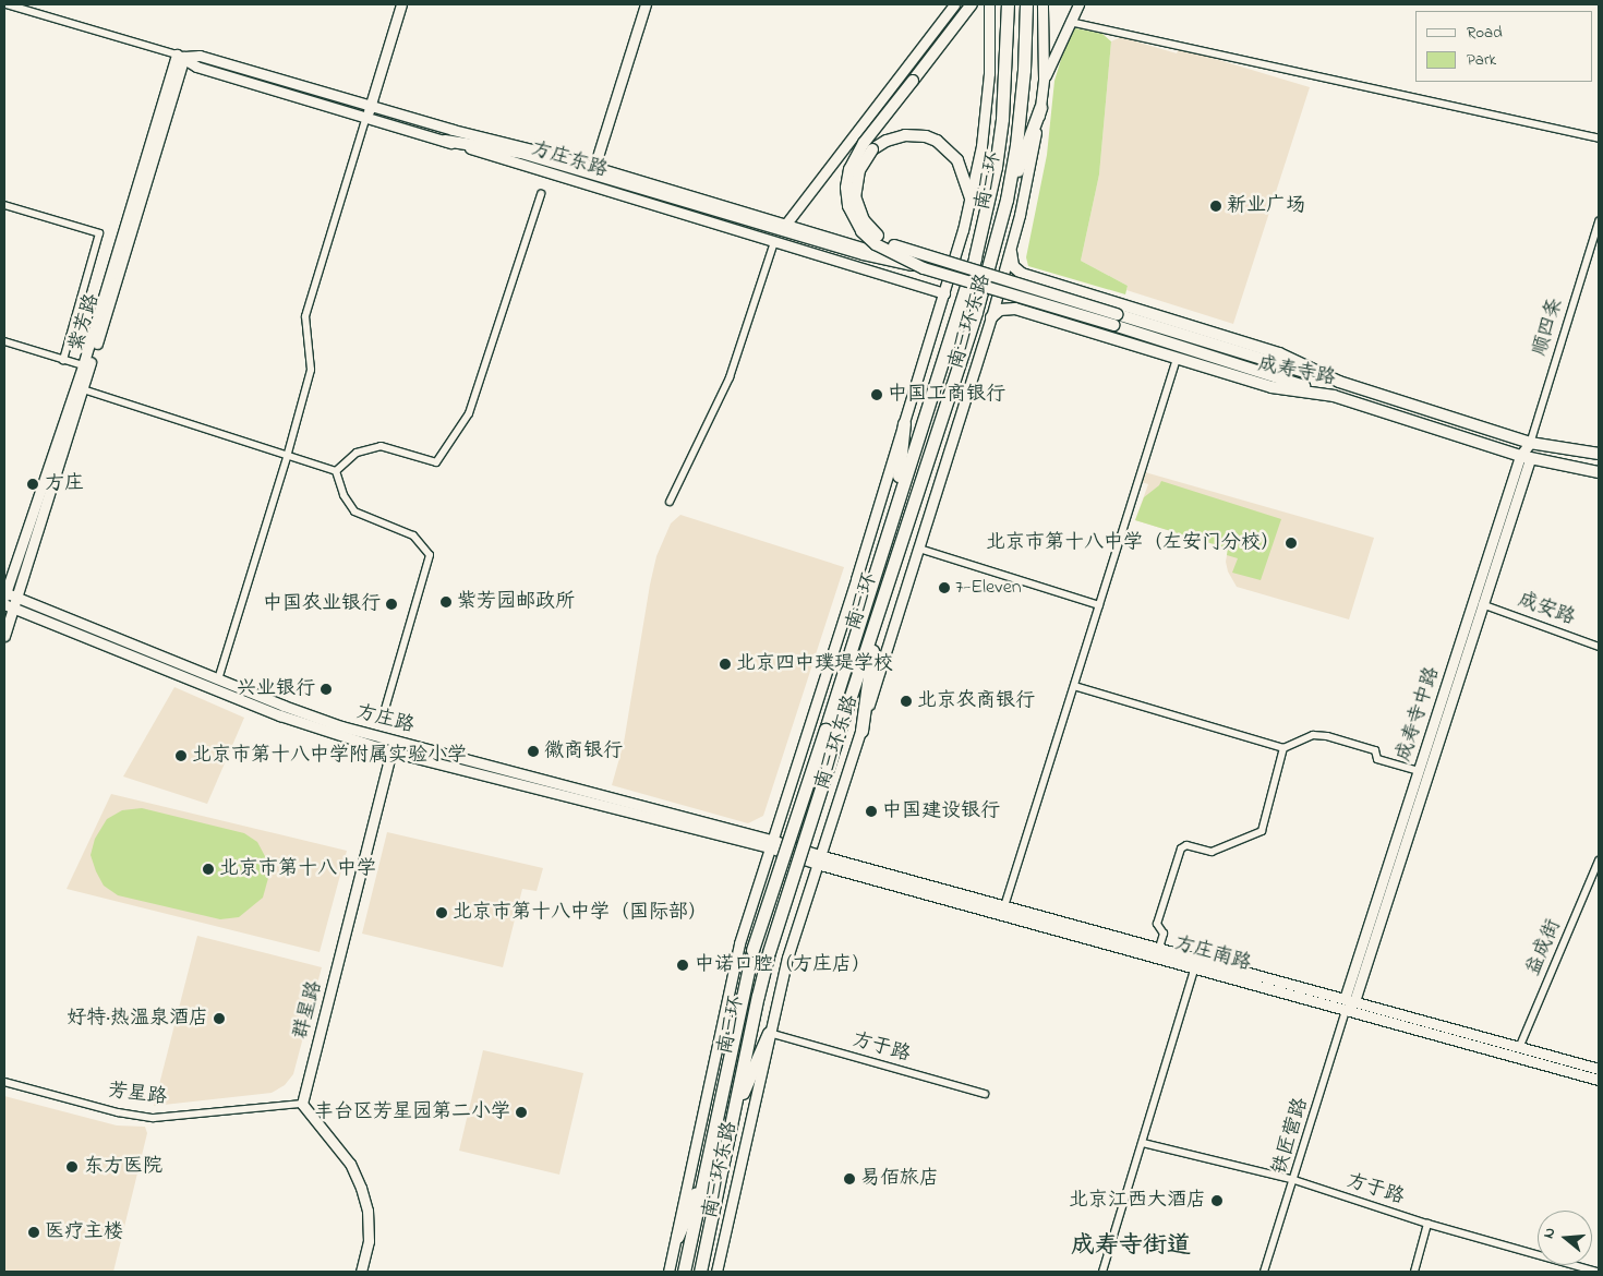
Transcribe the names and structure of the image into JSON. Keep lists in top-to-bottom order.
{
  "streets": {
    "highway": ["南三环"],
    "main road": ["成寿寺路"],
    "street": [
      "方庄东路",
      "南三环东路",
      "紫芳路",
      "顺四条",
      "成安路",
      "成寿寺中路",
      "方庄路",
      "益成街",
      "方庄南路",
      "群星路",
      "方于路",
      "芳星路",
      "铁匠营路"
    ]
  },
  "crossings": [
    ["方庄东路", "南三环东路"],
    ["方庄东路", "紫芳路"],
    ["南三环东路", "成寿寺路"],
    ["南三环东路", "方庄路"],
    ["南三环东路", "方庄南路"],
    ["南三环东路", "方于路"],
    ["紫芳路", "方庄路"],
    ["顺四条", "成寿寺路"],
    ["顺四条", "成寿寺中路"],
    ["成寿寺路", "成寿寺中路"],
    ["成安路", "成寿寺中路"],
    ["成寿寺中路", "方庄南路"],
    ["成寿寺中路", "铁匠营路"],
    ["方庄路", "方庄南路"],
    ["方庄路", "群星路"],
    ["益成街", "方庄南路"],
    ["方庄南路", "铁匠营路"],
    ["群星路", "芳星路"],
    ["方于路", "铁匠营路"]
  ],
  "districts": ["成寿寺街道"],
  "places": [
    "新业广场",
    "中国工商银行",
    "方庄",
    "北京市第十八中学（左安门分校）",
    "7-Eleven",
    "紫芳园邮政所",
    "中国农业银行",
    "北京四中璞瑅学校",
    "兴业银行",
    "北京农商银行",
    "徽商银行",
    "北京市第十八中学附属实验小学",
    "中国建设银行",
    "北京市第十八中学",
    "北京市第十八中学（国际部）",
    "中诺口腔（方庄店）",
    "好特·热温泉酒店",
    "丰台区芳星园第二小学",
    "东方医院",
    "易佰旅店",
    "北京江西大酒店",
    "医疗主楼"
  ],
  "legend": ["Road", "Park"],
  "north": "left"
}
